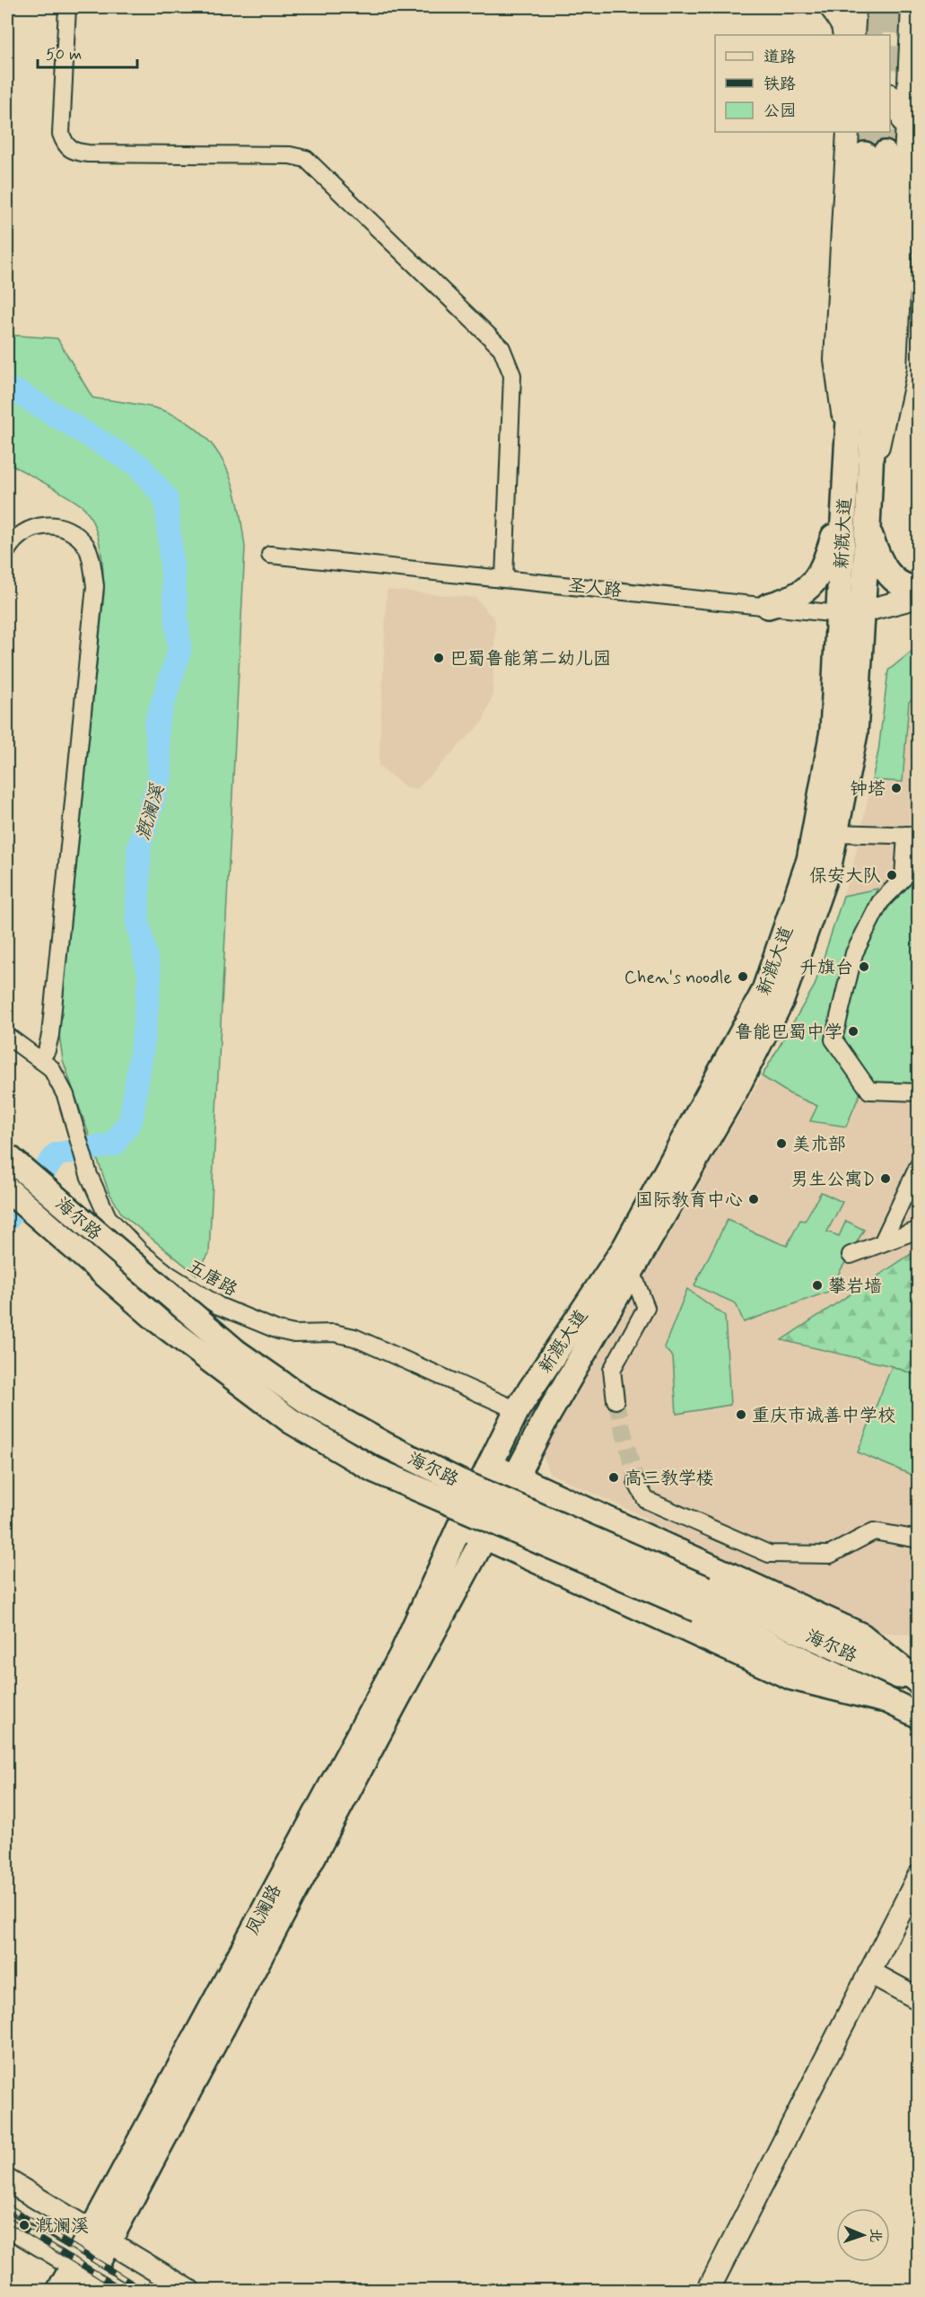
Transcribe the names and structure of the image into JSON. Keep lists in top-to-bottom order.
{
  "streets": {
    "main road": ["新溉大道", "海尔路", "凤澜路"],
    "street": ["圣人路", "五唐路"]
  },
  "crossings": [
    ["新溉大道", "圣人路"],
    ["新溉大道", "五唐路"],
    ["新溉大道", "凤澜路"]
  ],
  "water": ["溉澜溪"],
  "places": [
    "巴蜀鲁能第二幼儿园",
    "钟塔",
    "保安大队",
    "升旗台",
    "Chen's noodle",
    "鲁能巴蜀中学",
    "美术部",
    "男生公寓D",
    "国际教育中心",
    "攀岩墙",
    "重庆市诚善中学校",
    "高三教学楼",
    "溉澜溪"
  ],
  "legend": ["道路", "铁路", "公园"],
  "scale_bar": "50 m",
  "north": "right"
}
